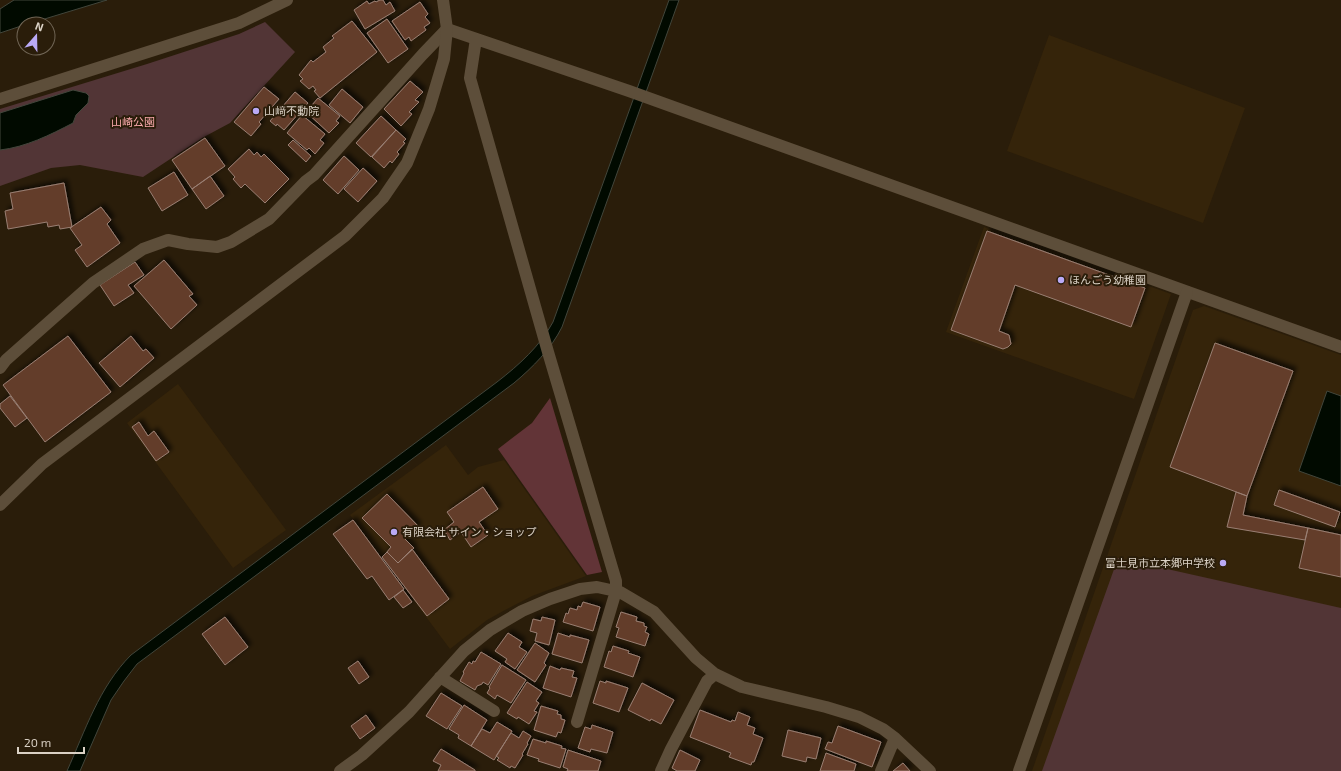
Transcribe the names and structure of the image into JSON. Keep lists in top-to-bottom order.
{
  "parks": ["山崎公園"],
  "places": [
    "山﨑不動院",
    "ほんごう幼稚園",
    "有限会社 サイン・ショップ",
    "富士見市立本郷中学校"
  ],
  "scale_bar": "20 m",
  "north": "top"
}
